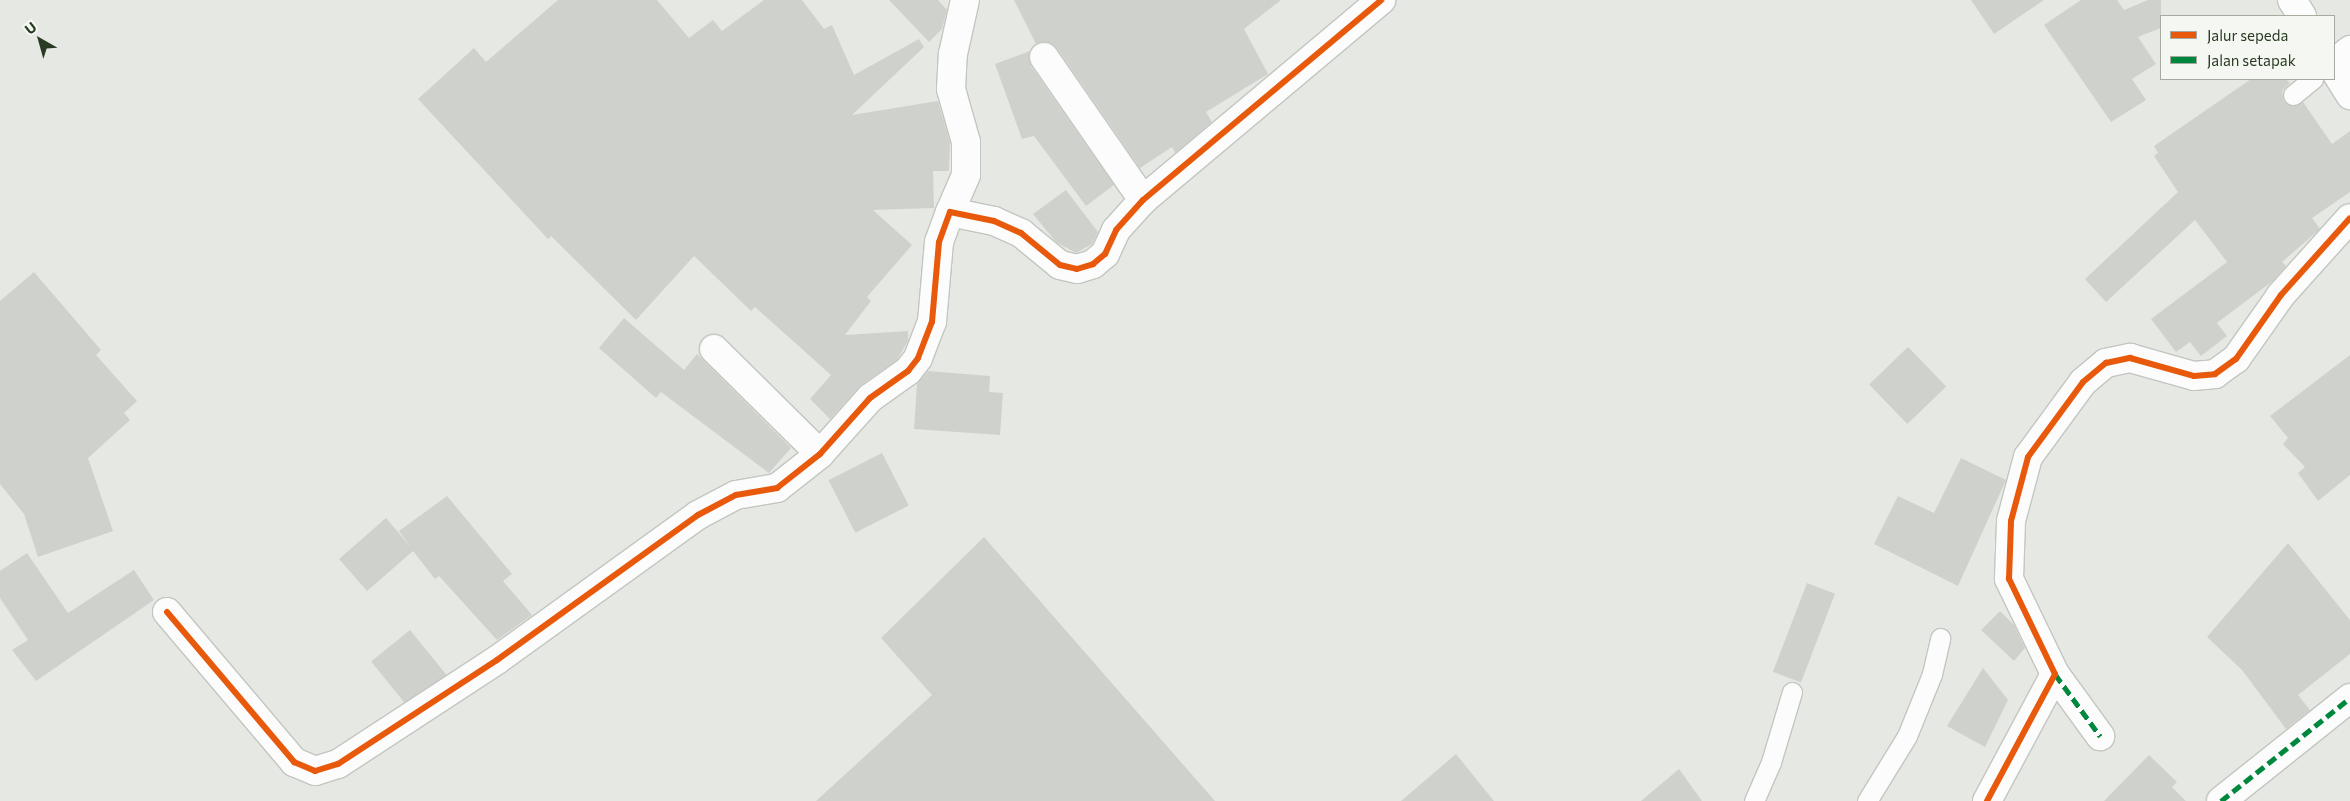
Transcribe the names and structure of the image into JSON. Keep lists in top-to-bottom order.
{
  "legend": ["Jalur sepeda", "Jalan setapak"],
  "north": "top left"
}
